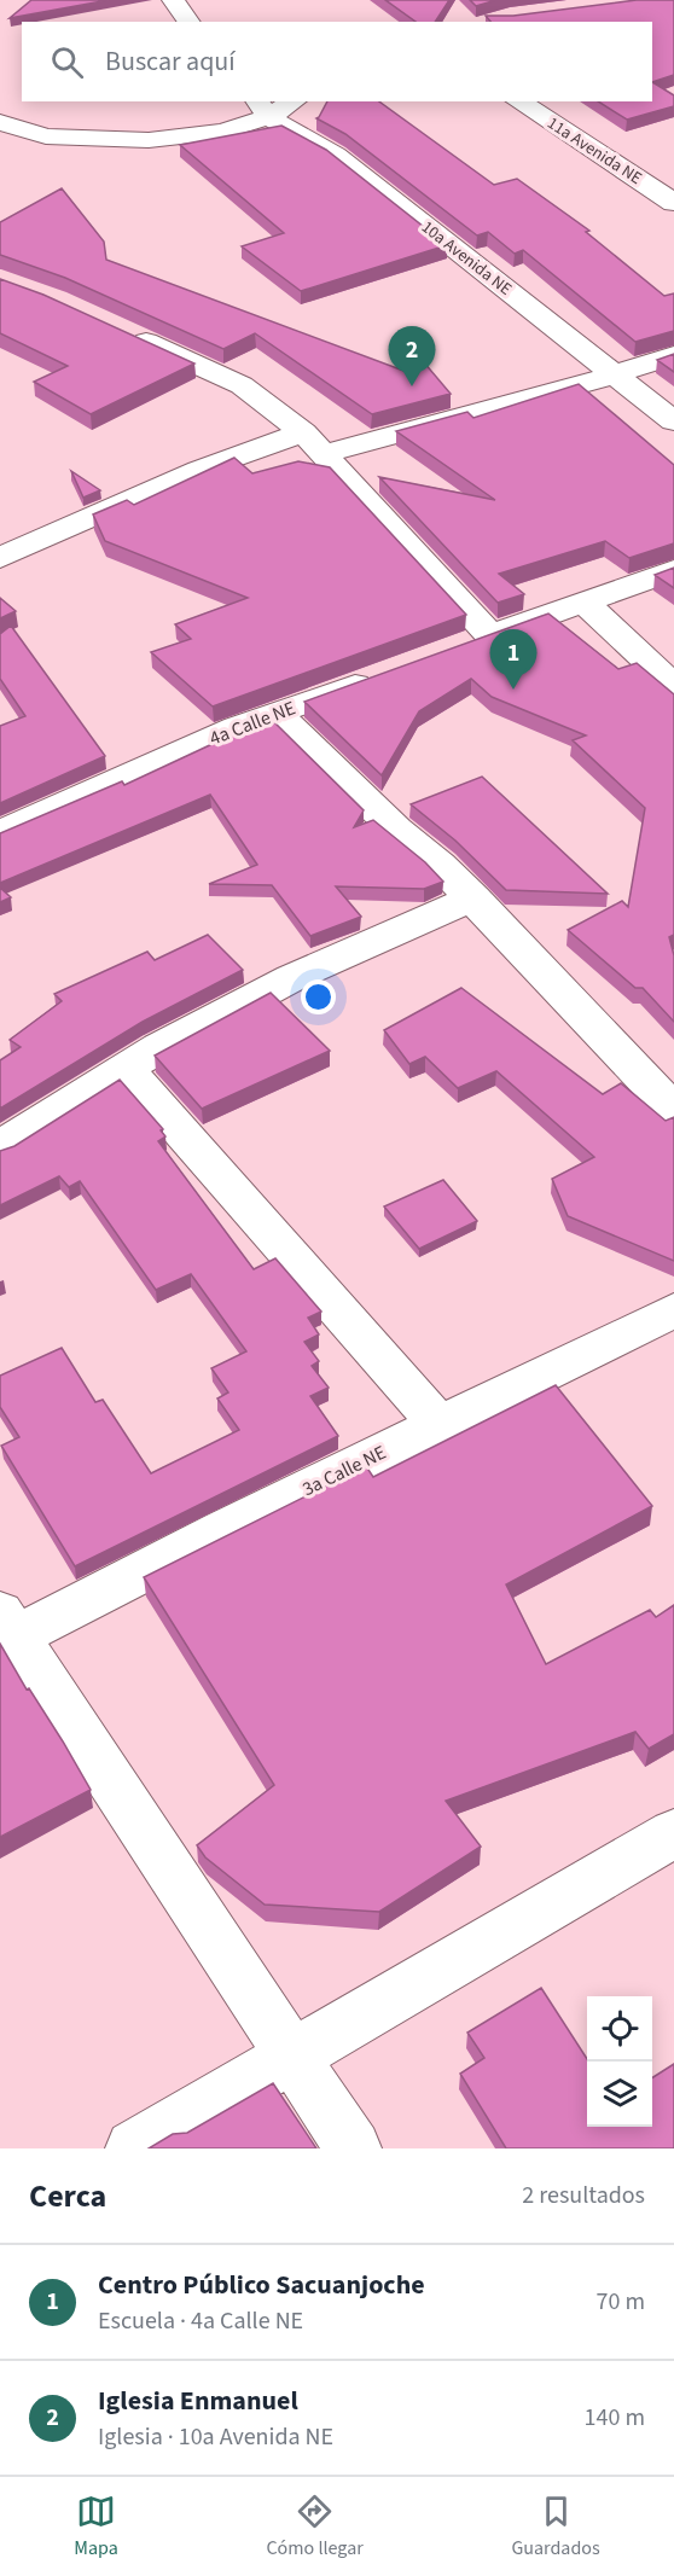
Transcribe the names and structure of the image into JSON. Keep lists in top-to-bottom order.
{
  "streets": {
    "street": [
      "11a Avenida NE",
      "10a Avenida NE",
      "4a Calle NE",
      "3a Calle NE"
    ]
  },
  "page": {
    "search": "Buscar aquí",
    "pins": ["2", "1"],
    "heading": ["Cerca", "2 resultados"],
    "list": [
      {
        "mark": "1",
        "name": "Centro Público Sacuanjoche",
        "note": "Escuela · 4a Calle NE",
        "value": "70 m"
      },
      {
        "mark": "2",
        "name": "Iglesia Enmanuel",
        "note": "Iglesia · 10a Avenida NE",
        "value": "140 m"
      }
    ],
    "nav": ["Mapa", "Cómo llegar", "Guardados"]
  }
}
